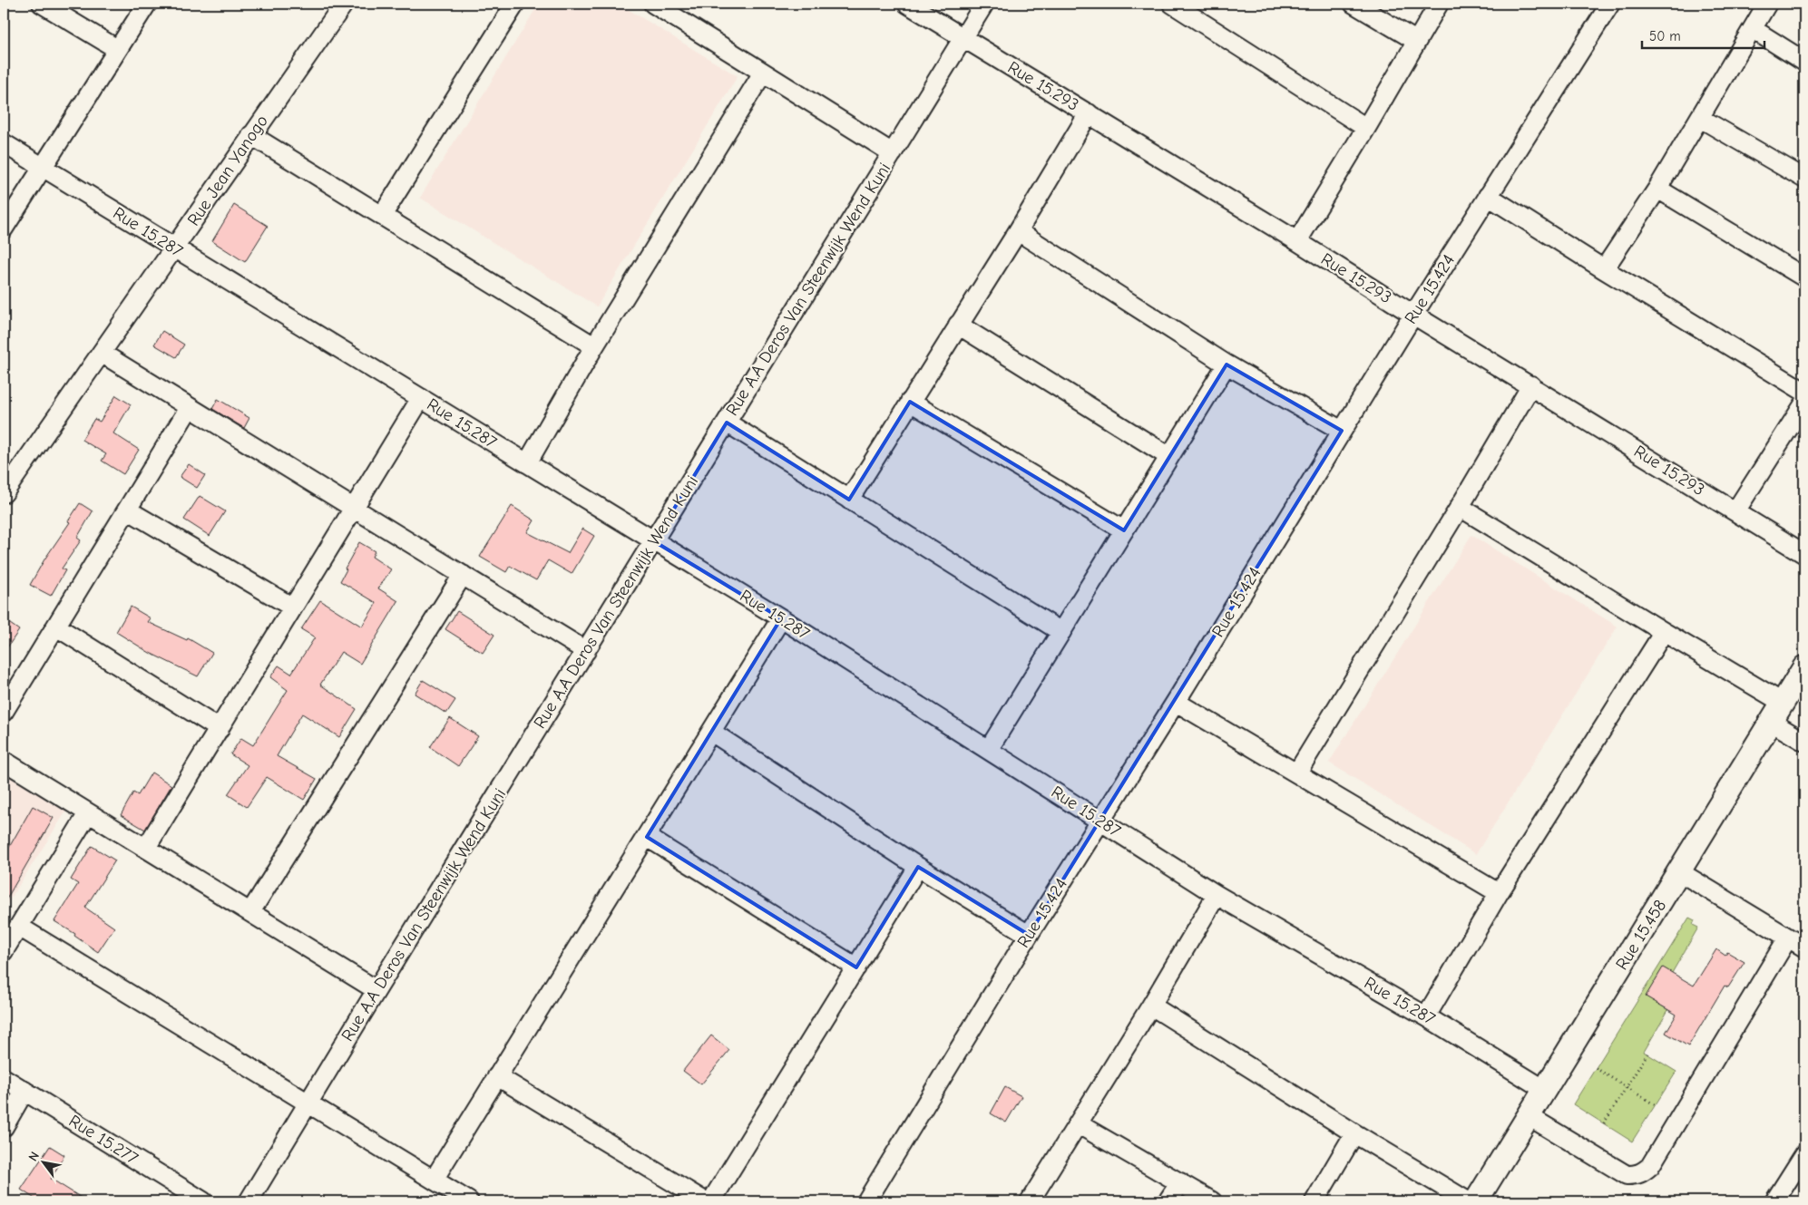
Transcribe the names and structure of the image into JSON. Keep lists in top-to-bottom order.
{
  "streets": {
    "main road": ["Rue 15.458"],
    "street": [
      "Rue 15.293",
      "Rue Jean Yanogo",
      "Rue 15.287",
      "Rue A.A Deros Van Steenwijk Wend Kuni",
      "Rue 15.424",
      "Rue 15.277"
    ]
  },
  "crossings": [
    ["Rue 15.293", "Rue A.A Deros Van Steenwijk Wend Kuni"],
    ["Rue 15.293", "Rue 15.424"],
    ["Rue Jean Yanogo", "Rue 15.287"],
    ["Rue 15.287", "Rue A.A Deros Van Steenwijk Wend Kuni"],
    ["Rue 15.287", "Rue 15.424"],
    ["Rue 15.287", "Rue 15.458"]
  ],
  "scale_bar": "50 m",
  "north": "top left"
}
